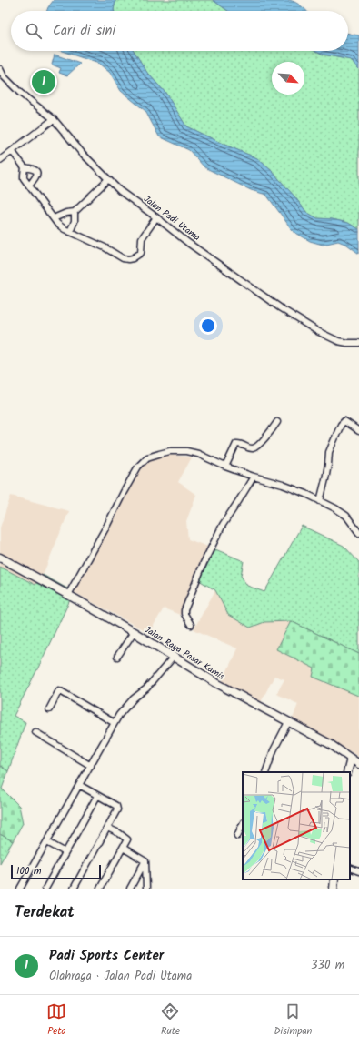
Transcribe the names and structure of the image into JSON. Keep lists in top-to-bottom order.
{
  "streets": {
    "main road": ["Jalan Raya Pasar Kamis"],
    "street": ["Jalan Padi Utama"]
  },
  "scale_bar": "100 m",
  "north": "bottom right",
  "page": {
    "search": "Cari di sini",
    "pins": "1",
    "scale": "100 m",
    "heading": "Terdekat",
    "list": [
      {
        "mark": "1",
        "name": "Padi Sports Center",
        "note": "Olahraga · Jalan Padi Utama",
        "value": "330 m"
      }
    ],
    "nav": ["Peta", "Rute", "Disimpan"]
  }
}
